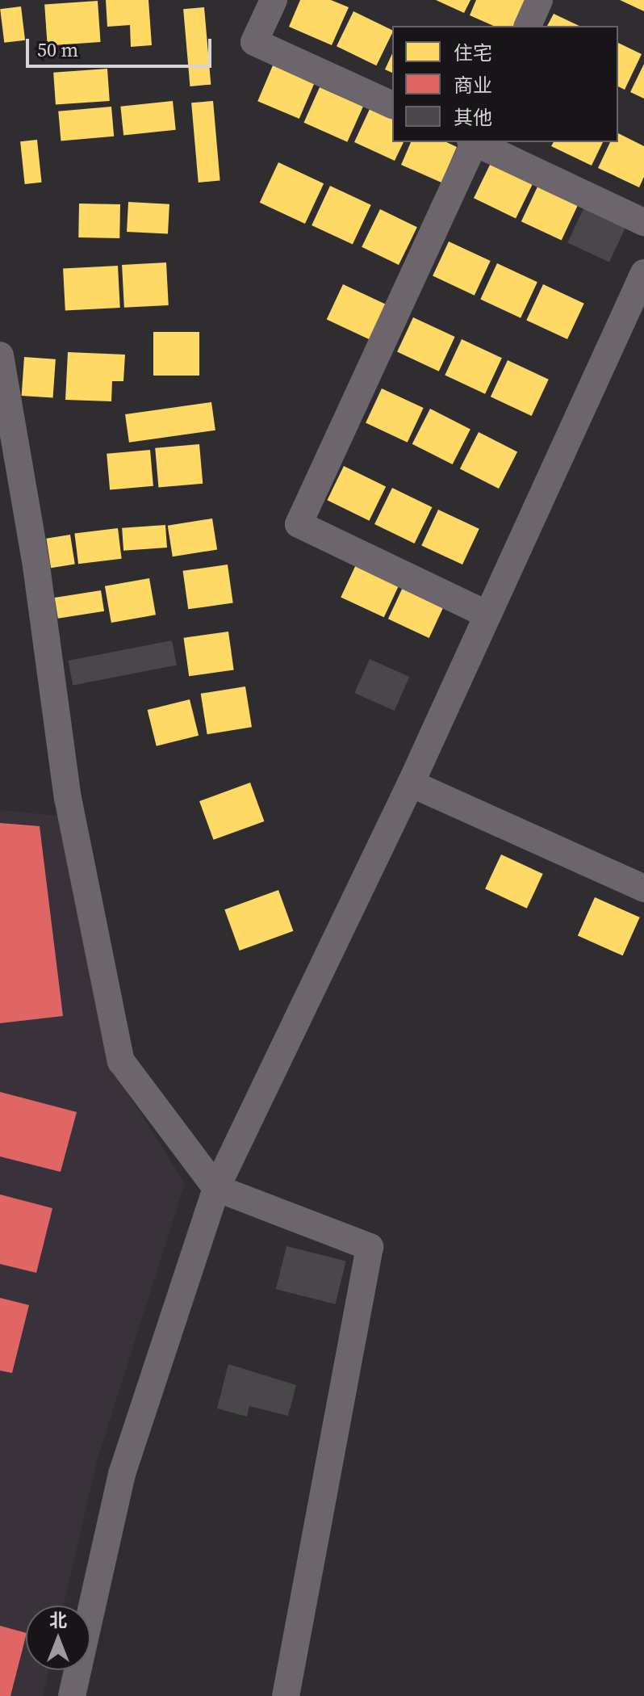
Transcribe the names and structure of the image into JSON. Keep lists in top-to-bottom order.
{
  "legend": ["住宅", "商业", "其他"],
  "scale_bar": "50 m",
  "north": "top"
}
